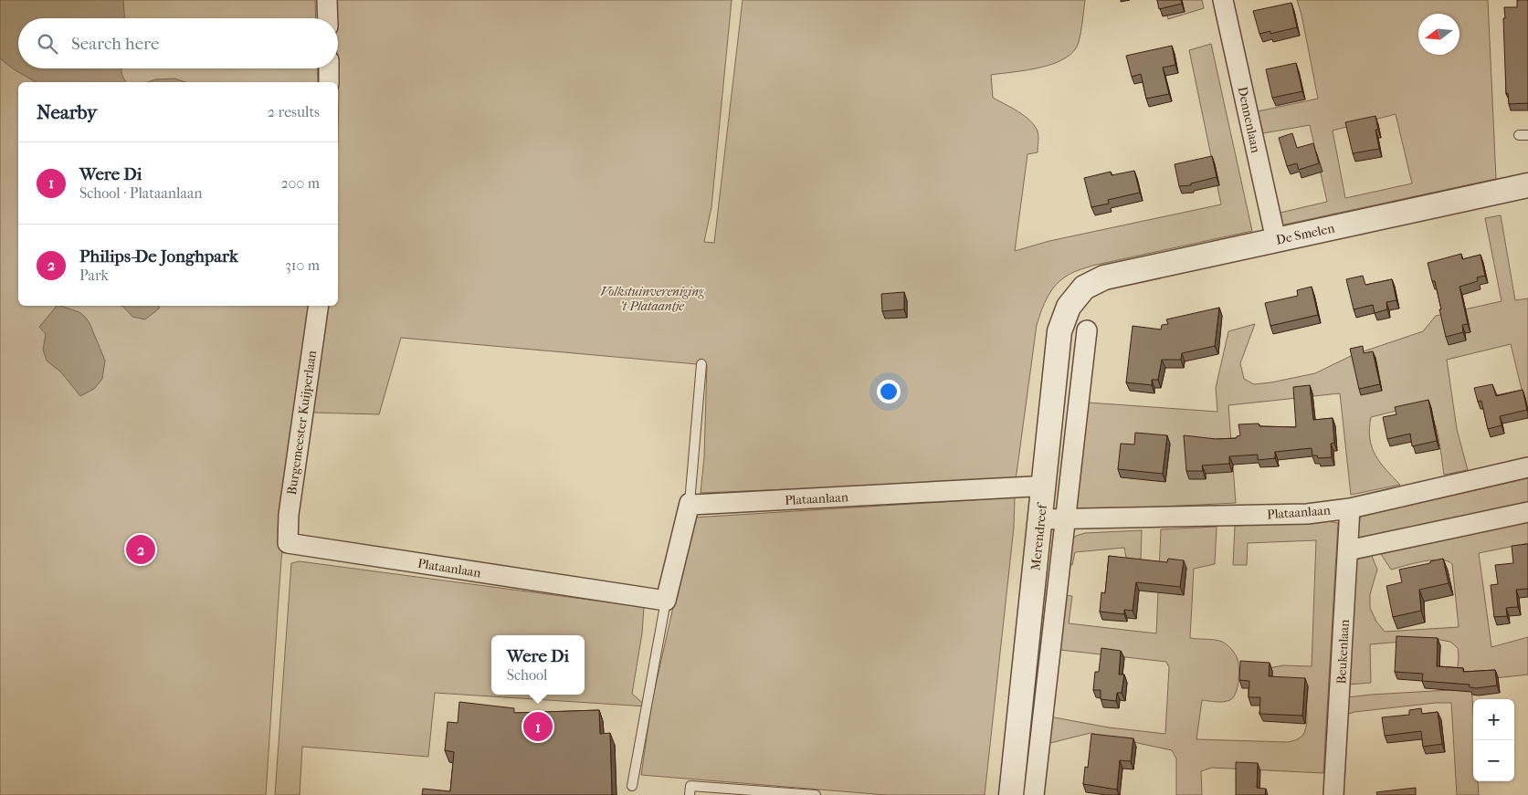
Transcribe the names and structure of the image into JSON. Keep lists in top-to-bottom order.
{
  "streets": {
    "street": [
      "Dennenlaan",
      "De Smelen",
      "Burgemeester Kuijperlaan",
      "Plataanlaan",
      "Merendreef",
      "Beukenlaan"
    ]
  },
  "crossings": [
    ["Dennenlaan", "De Smelen"],
    ["De Smelen", "Merendreef"],
    ["Burgemeester Kuijperlaan", "Plataanlaan"],
    ["Plataanlaan", "Merendreef"],
    ["Plataanlaan", "Beukenlaan"]
  ],
  "parks": ["Volkstuinvereniging 't Plataantje"],
  "north": "left",
  "page": {
    "search": "Search here",
    "heading": ["Nearby", "2 results"],
    "list": [
      {
        "mark": "1",
        "name": "Were Di",
        "note": "School · Plataanlaan",
        "value": "200 m"
      },
      {
        "mark": "2",
        "name": "Philips-De Jonghpark",
        "note": "Park",
        "value": "310 m"
      }
    ],
    "pins": ["2", "1"],
    "popup": ["Were Di", "School"],
    "map_buttons": ["+", "−"]
  }
}
